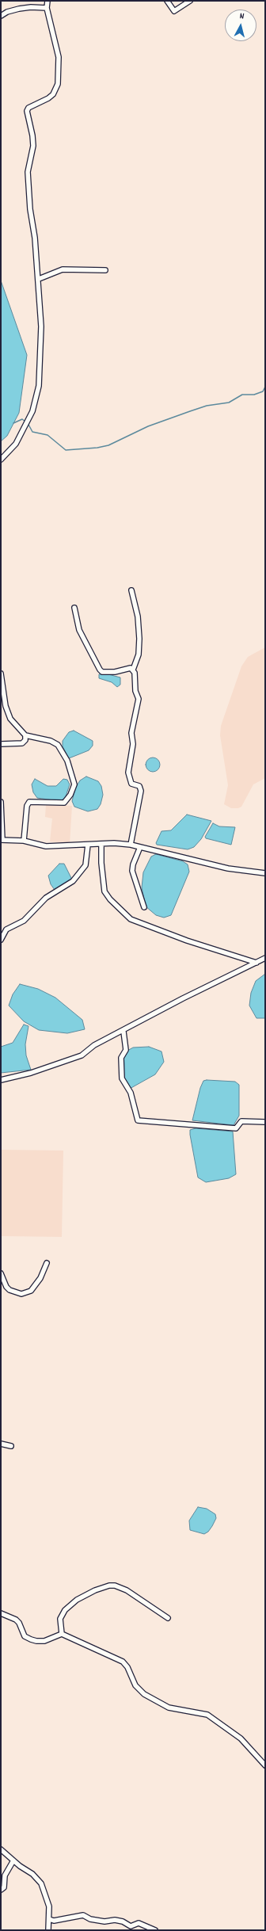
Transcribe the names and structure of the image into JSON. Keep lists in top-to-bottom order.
{
  "north": "top"
}
